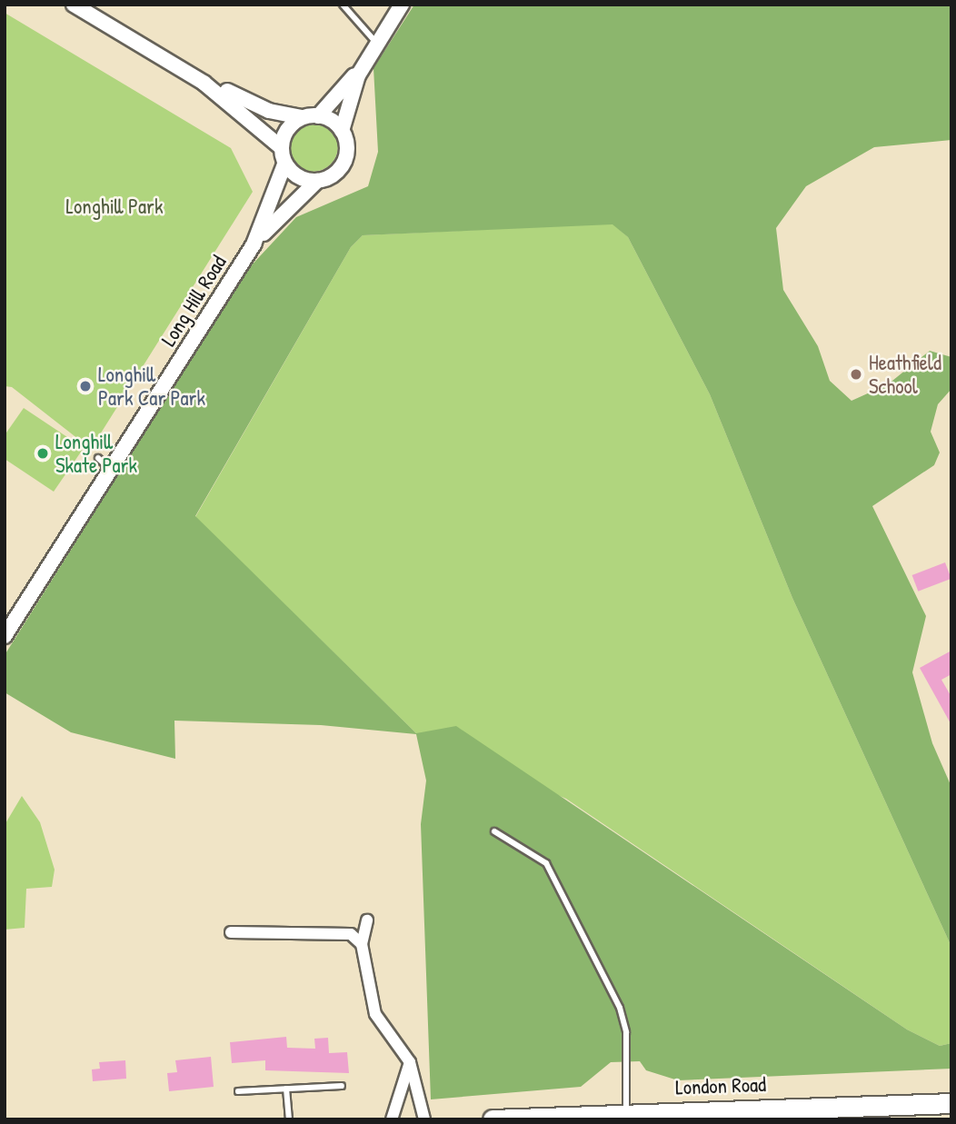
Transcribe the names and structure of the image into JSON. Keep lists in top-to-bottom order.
{
  "streets": {
    "main road": ["London Road"],
    "street": ["Long Hill Road"]
  },
  "parks": ["Longhill Park"],
  "places": ["Heathfield School", "Longhill Park Car Park", "Longhill Skate Park"]
}
